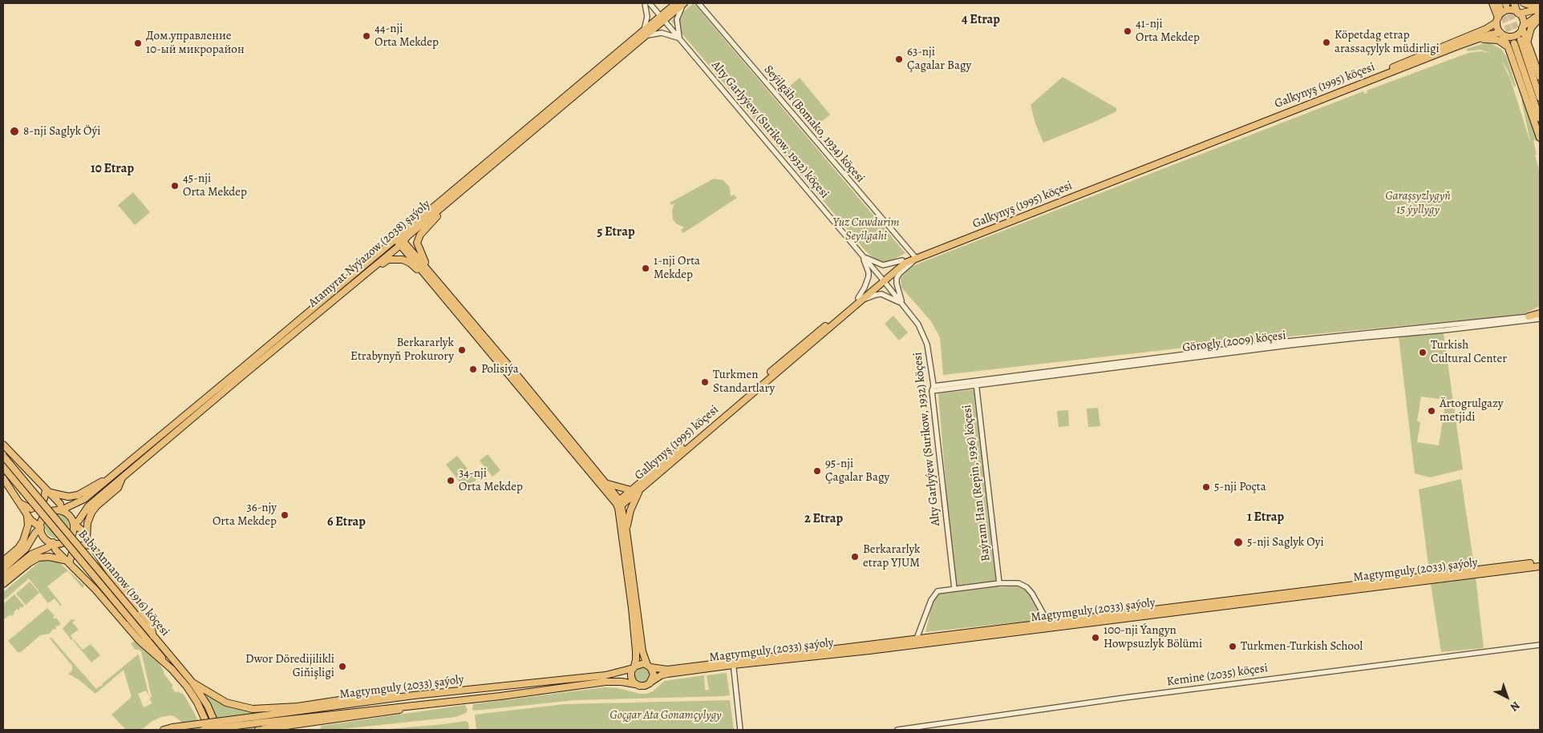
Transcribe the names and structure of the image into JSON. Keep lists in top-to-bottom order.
{
  "streets": {
    "main road": [
      "Galkynyş (1995) köçesi",
      "Atamyrat Nyýazow (2038) şaýoly",
      "Magtymguly (2033) şaýoly",
      "Baba Annanow (1916) köçesi"
    ],
    "street": [
      "Seýilgäh (Bomako, 1934) köçesi",
      "Alty Garlyýew (Surikow, 1932) köçesi",
      "Görogly (2009) köçesi",
      "Baýram Han (Repin, 1936) köçesi",
      "Kemine (2035) köçesi"
    ]
  },
  "crossings": [
    ["Galkynyş (1995) köçesi", "Seýilgäh (Bomako, 1934) köçesi"],
    ["Galkynyş (1995) köçesi", "Alty Garlyýew (Surikow, 1932) köçesi"],
    ["Alty Garlyýew (Surikow, 1932) köçesi", "Atamyrat Nyýazow (2038) şaýoly"],
    ["Alty Garlyýew (Surikow, 1932) köçesi", "Görogly (2009) köçesi"],
    ["Görogly (2009) köçesi", "Baýram Han (Repin, 1936) köçesi"]
  ],
  "districts": [
    "4 Etrap",
    "10 Etrap",
    "5 Etrap",
    "1 Etrap",
    "2 Etrap",
    "6 Etrap"
  ],
  "parks": ["Garaşsyzlygyň 15 ýyllygy", "Yuz Cuwdurim Seyilgahi", "Goçgar Ata Gonamçylygy"],
  "places": [
    "41-nji Orta Mekdep",
    "44-nji Orta Mekdep",
    "Köpetdag etrap arassaçylyk müdirligi",
    "Дом.управление 10-ый микрорайон",
    "63-nji Çagalar Bagy",
    "8-nji Saglyk Öýi",
    "45-nji Orta Mekdep",
    "1-nji Orta Mekdep",
    "Berkararlyk Etrabynyň Prokurory",
    "Turkish Cultural Center",
    "Polisiýa",
    "Turkmen Standartlary",
    "Ärtogrulgazy metjidi",
    "95-nji Çagalar Bagy",
    "34-nji Orta Mekdep",
    "5-nji Poçta",
    "36-njy Orta Mekdep",
    "5-nji Saglyk Oyi",
    "Berkararlyk etrap YJUM",
    "100-nji Ýangyn Howpsuzlyk Bölümi",
    "Turkmen-Turkish School",
    "Dwor Döredijilikli Giňişligi"
  ],
  "north": "bottom right"
}
